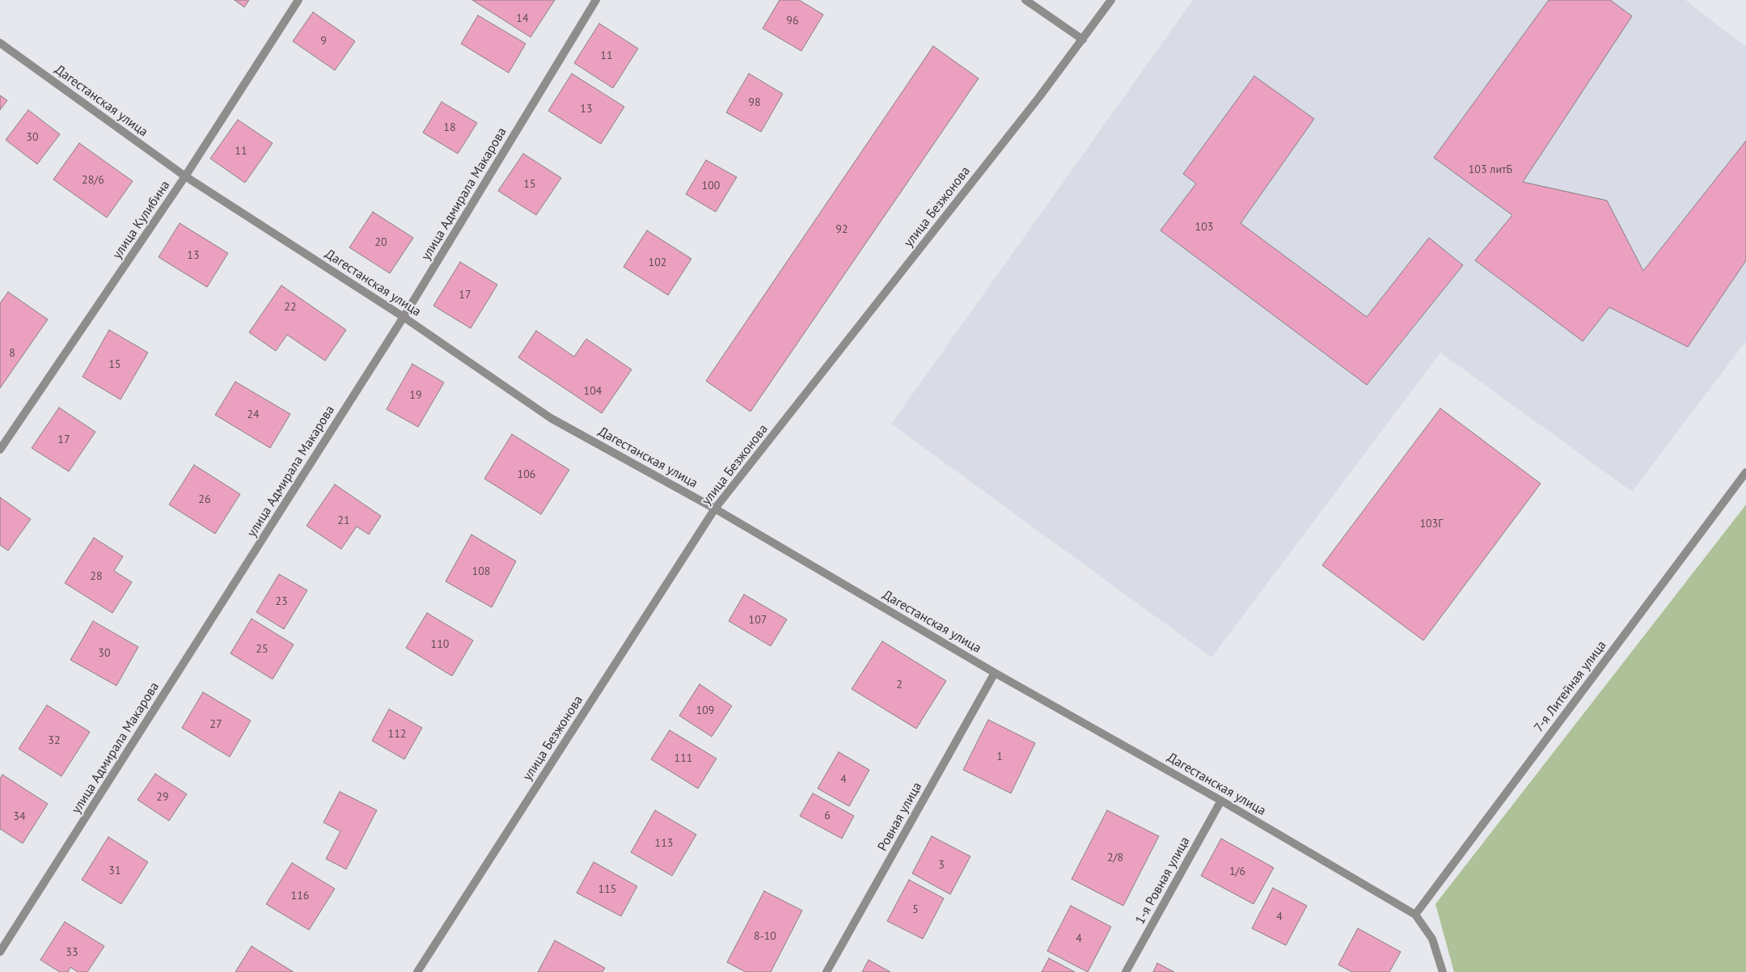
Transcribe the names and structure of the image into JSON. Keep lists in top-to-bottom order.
{
  "streets": {
    "street": [
      "Дагестанская улица",
      "улица Адмирала Макарова",
      "улица Безжонова",
      "улица Кулибина",
      "7-я Литейная улица",
      "Ровная улица",
      "1-я Ровная улица"
    ]
  },
  "crossings": [
    ["Дагестанская улица", "улица Адмирала Макарова"],
    ["Дагестанская улица", "улица Безжонова"],
    ["Дагестанская улица", "улица Кулибина"],
    ["Дагестанская улица", "7-я Литейная улица"],
    ["Дагестанская улица", "Ровная улица"],
    ["Дагестанская улица", "1-я Ровная улица"]
  ],
  "house_numbers": [
    "14",
    "96",
    "9",
    "11",
    "98",
    "13",
    "18",
    "30",
    "11",
    "103 литБ",
    "28/6",
    "15",
    "100",
    "103",
    "92",
    "20",
    "13",
    "102",
    "17",
    "22",
    "8",
    "15",
    "104",
    "19",
    "24",
    "17",
    "106",
    "26",
    "21",
    "103Г",
    "108",
    "28",
    "23",
    "107",
    "110",
    "25",
    "30",
    "2",
    "109",
    "27",
    "112",
    "32",
    "1",
    "111",
    "4",
    "29",
    "6",
    "34",
    "113",
    "2/8",
    "3",
    "31",
    "1/6",
    "115",
    "116",
    "5",
    "4",
    "8-10",
    "4",
    "33"
  ]
}
